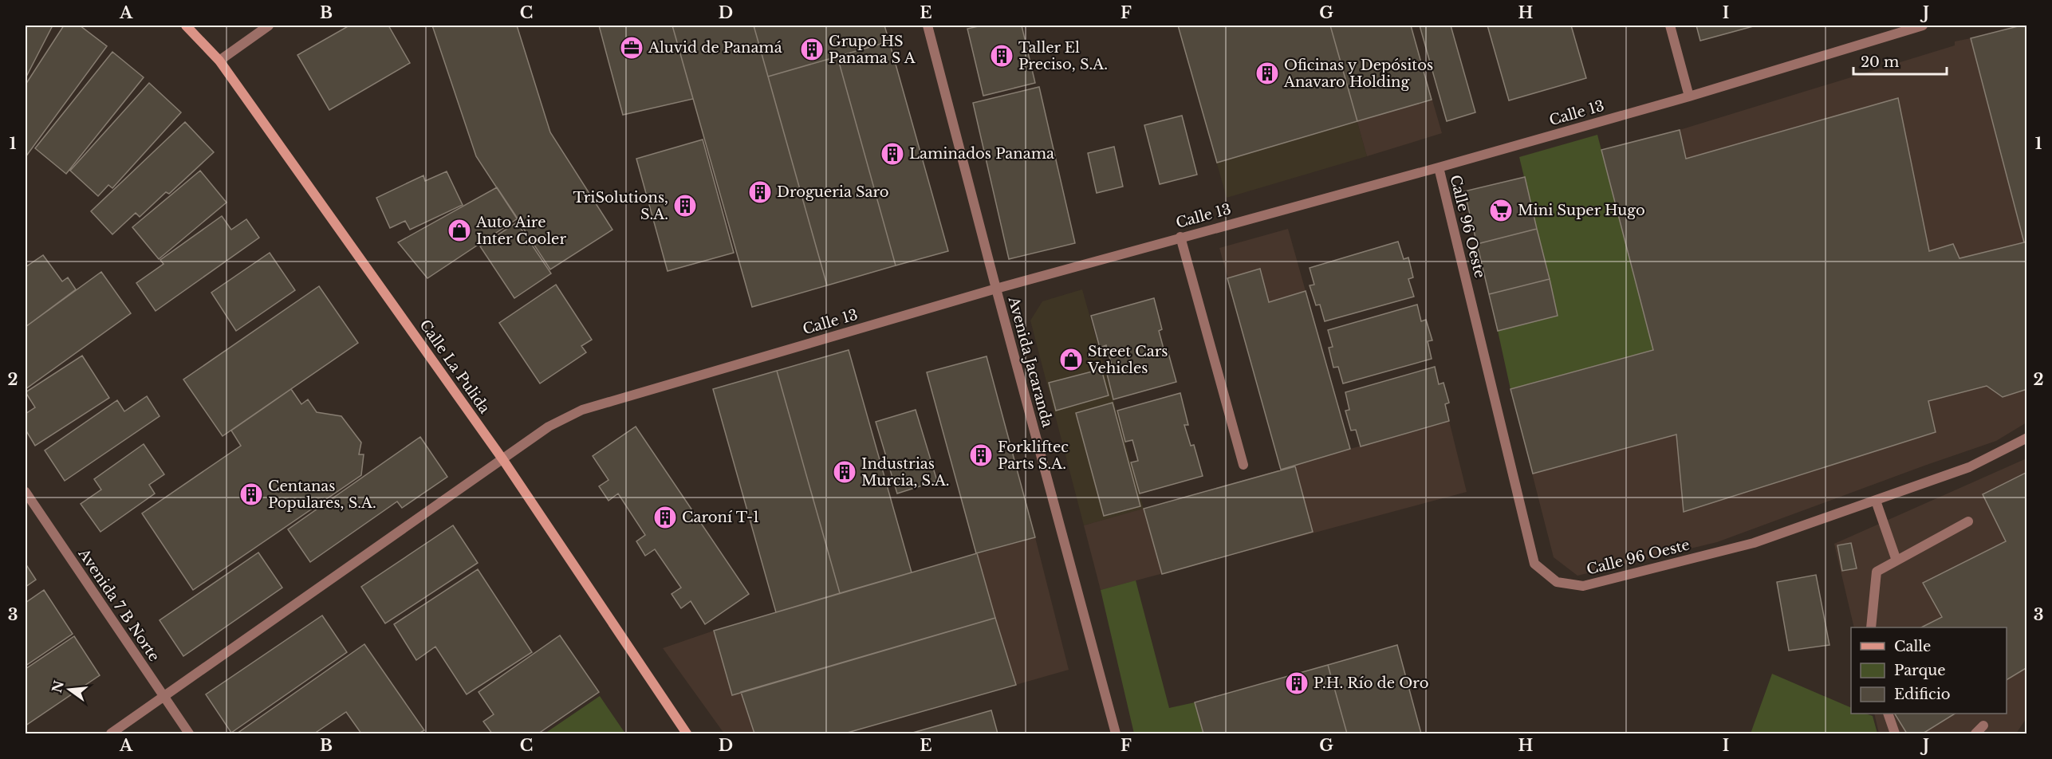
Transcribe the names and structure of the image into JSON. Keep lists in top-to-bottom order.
{
  "streets": {
    "main road": ["Calle La Pulida"],
    "street": [
      "Calle 13",
      "Calle 96 Oeste",
      "Avenida Jacaranda",
      "Avenida 7 B Norte"
    ]
  },
  "crossings": [
    ["Calle 13", "Calle 96 Oeste"],
    ["Calle 13", "Avenida Jacaranda"],
    ["Calle 13", "Calle La Pulida"],
    ["Calle 13", "Avenida 7 B Norte"]
  ],
  "places": {
    "office": ["Aluvid de Panamá"],
    "building": [
      "Grupo HS Panama S A",
      "Taller El Preciso, S.A.",
      "Oficinas y Depósitos Anavaro Holding",
      "Laminados Panama",
      "Drogueria Saro",
      "TriSolutions, S.A.",
      "Forkliftec Parts S.A.",
      "Industrias Murcia, S.A.",
      "Centanas Populares, S.A.",
      "Caroní T-1",
      "P.H. Río de Oro"
    ],
    "supermarket": ["Mini Super Hugo"],
    "shop": ["Auto Aire Inter Cooler", "Street Cars Vehicles"]
  },
  "legend": ["Calle", "Parque", "Edificio"],
  "scale_bar": "20 m",
  "north": "left",
  "grid": {
    "columns": [
      "A",
      "B",
      "C",
      "D",
      "E",
      "F",
      "G",
      "H",
      "I",
      "J"
    ],
    "rows": ["1", "2", "3"]
  }
}
